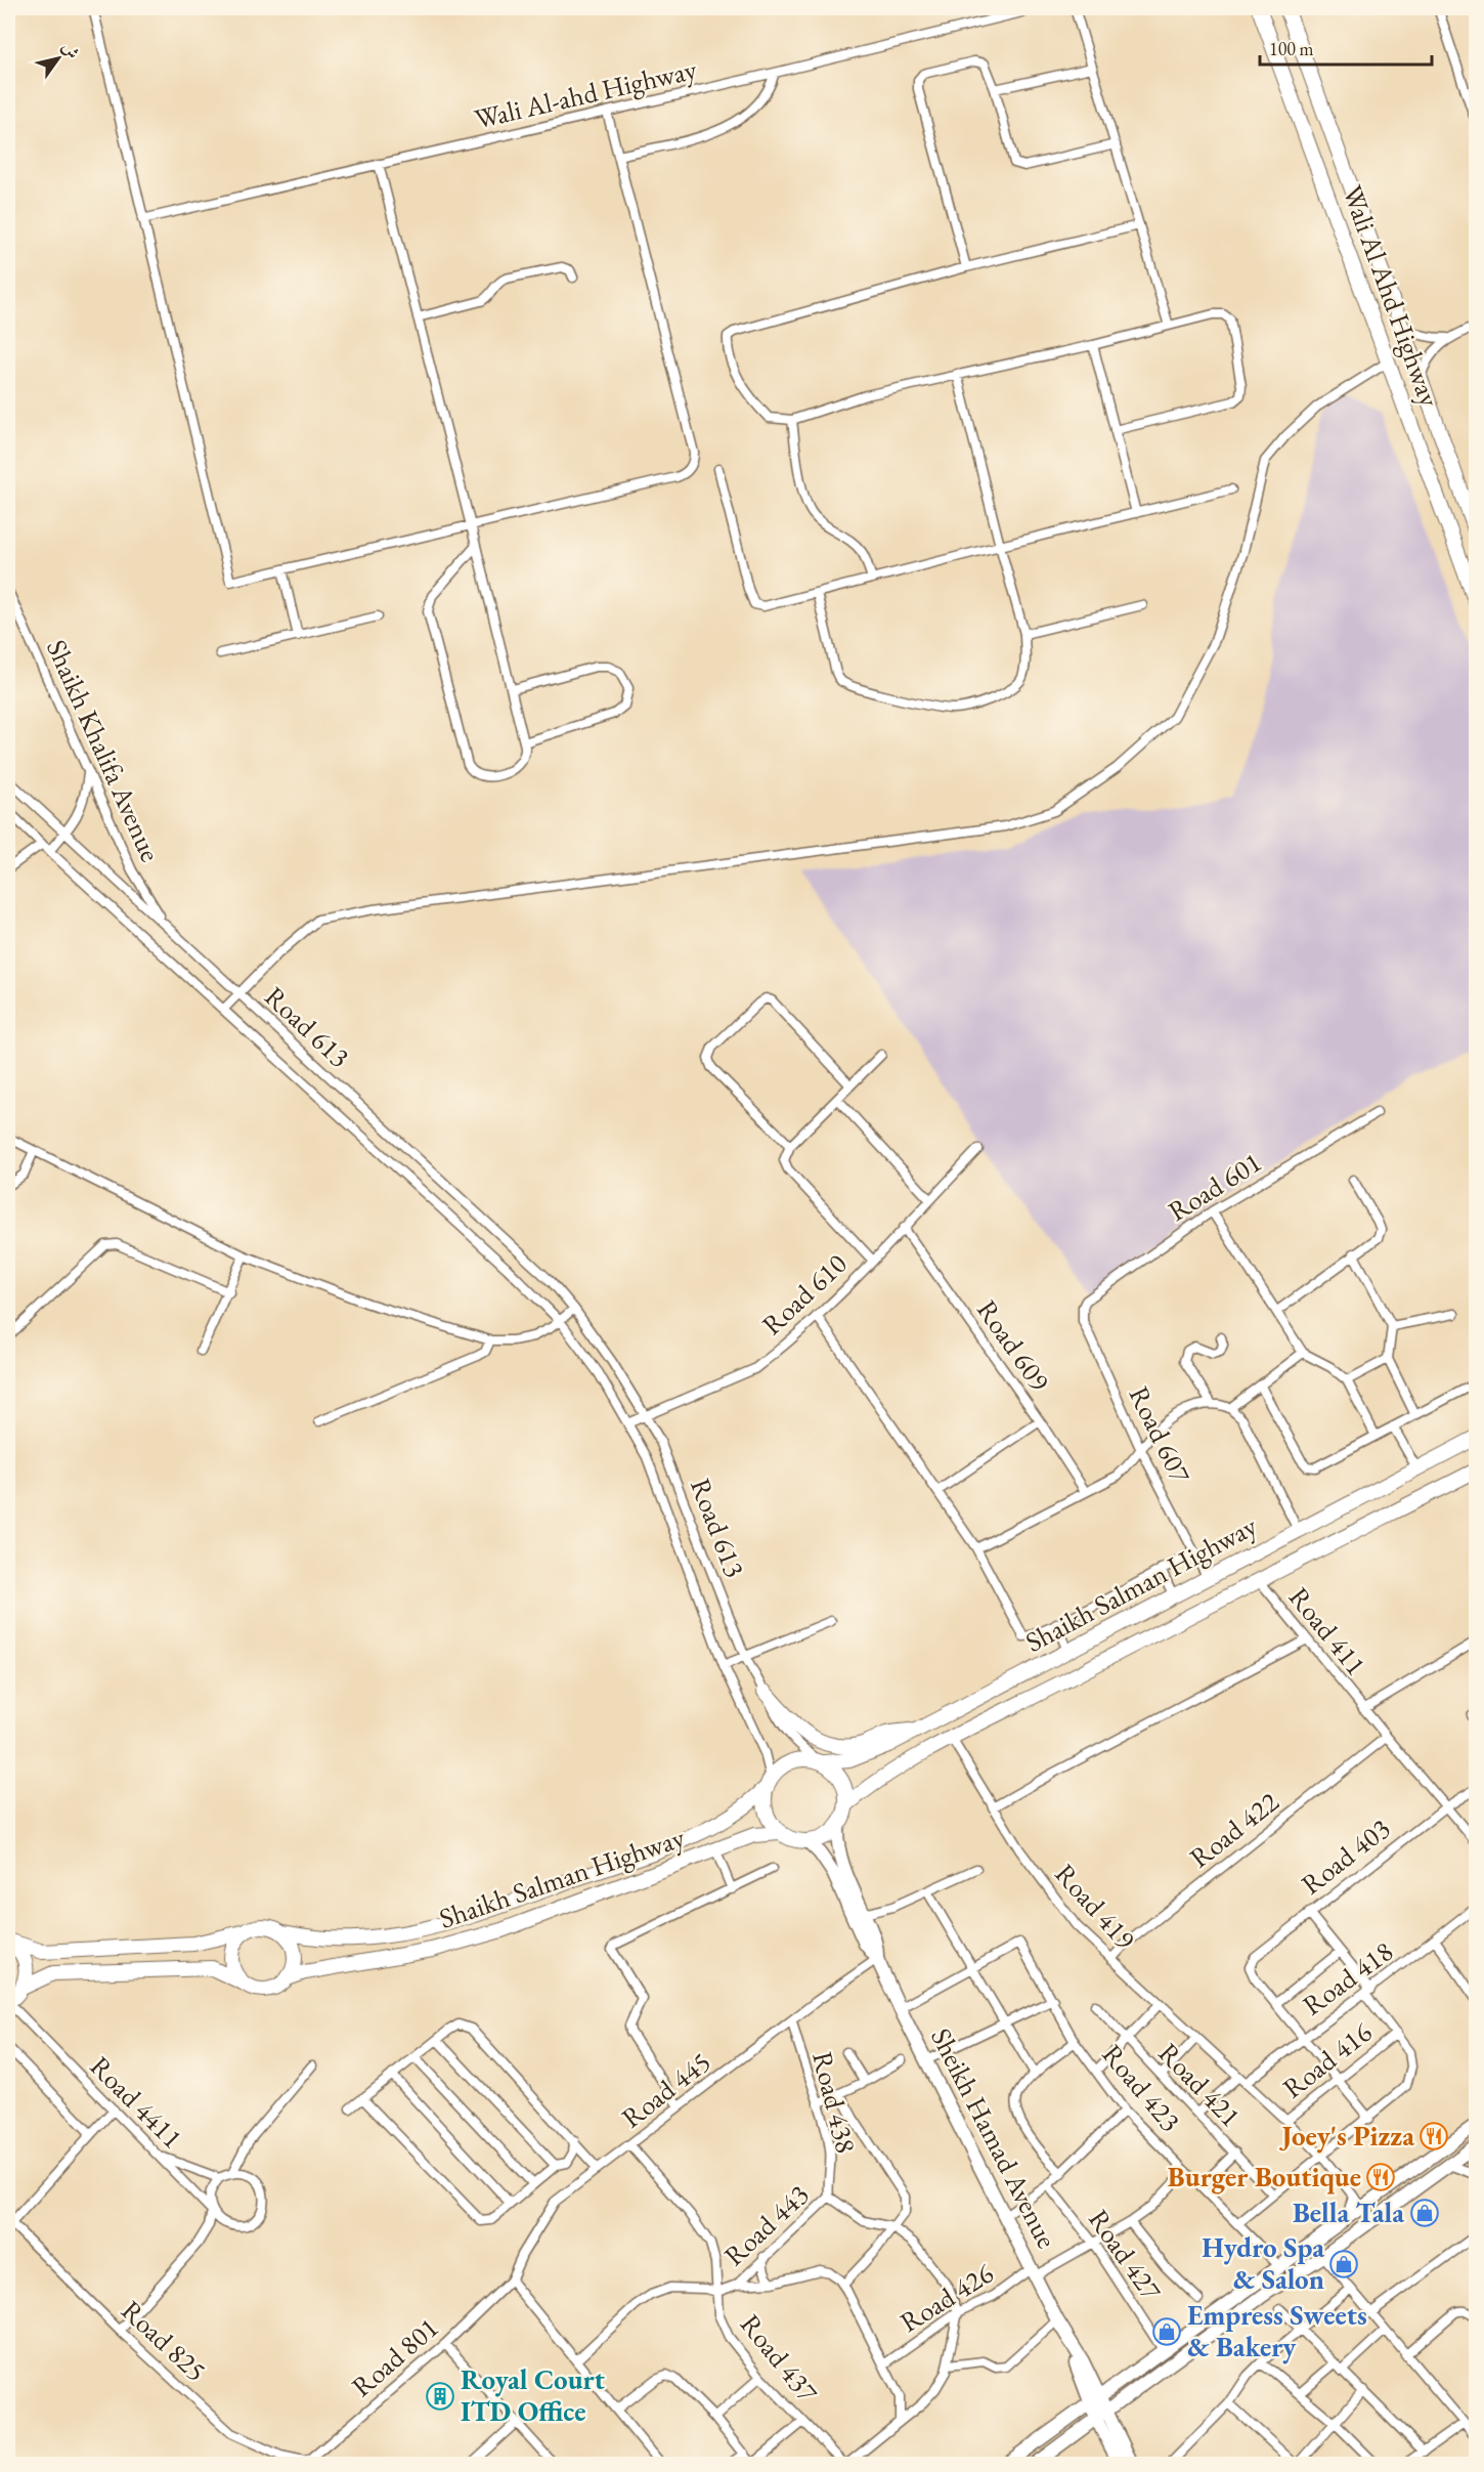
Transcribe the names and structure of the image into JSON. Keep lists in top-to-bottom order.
{
  "streets": {
    "main road": ["Wali Al Ahd Highway", "Shaikh Salman Highway"],
    "street": [
      "Wali Al-ahd Highway",
      "Shaikh Khalifa Avenue",
      "Road 613",
      "Road 601",
      "Road 610",
      "Road 609",
      "Road 607",
      "Road 411",
      "Road 422",
      "Road 403",
      "Road 419",
      "Road 418",
      "Road 416",
      "Road 421",
      "Road 423",
      "Road 445",
      "Road 4411",
      "Road 438",
      "Sheikh Hamad Avenue",
      "Road 443",
      "Road 427",
      "Road 426",
      "Road 825",
      "Road 801",
      "Road 437"
    ]
  },
  "crossings": [
    ["Shaikh Khalifa Avenue", "Road 613"],
    ["Road 613", "Road 610"],
    ["Road 613", "Shaikh Salman Highway"],
    ["Road 613", "Sheikh Hamad Avenue"],
    ["Road 601", "Road 607"],
    ["Road 610", "Road 609"],
    ["Road 607", "Shaikh Salman Highway"],
    ["Shaikh Salman Highway", "Road 411"],
    ["Shaikh Salman Highway", "Road 419"],
    ["Shaikh Salman Highway", "Sheikh Hamad Avenue"],
    ["Road 411", "Road 422"],
    ["Road 411", "Road 403"],
    ["Road 422", "Road 419"],
    ["Road 419", "Road 418"],
    ["Road 419", "Road 416"],
    ["Road 423", "Road 426"],
    ["Road 445", "Road 438"],
    ["Road 445", "Sheikh Hamad Avenue"],
    ["Road 445", "Road 801"],
    ["Road 445", "Road 437"],
    ["Road 438", "Road 443"],
    ["Sheikh Hamad Avenue", "Road 426"],
    ["Road 443", "Road 437"],
    ["Road 427", "Road 426"],
    ["Road 825", "Road 801"]
  ],
  "places": {
    "restaurant": ["Joey's Pizza", "Burger Boutique"],
    "shop": ["Bella Tala", "Hydro Spa & Salon", "Empress Sweets & Bakery"],
    "building": ["Royal Court ITD Office"]
  },
  "scale_bar": "100 m",
  "north": "top right"
}
